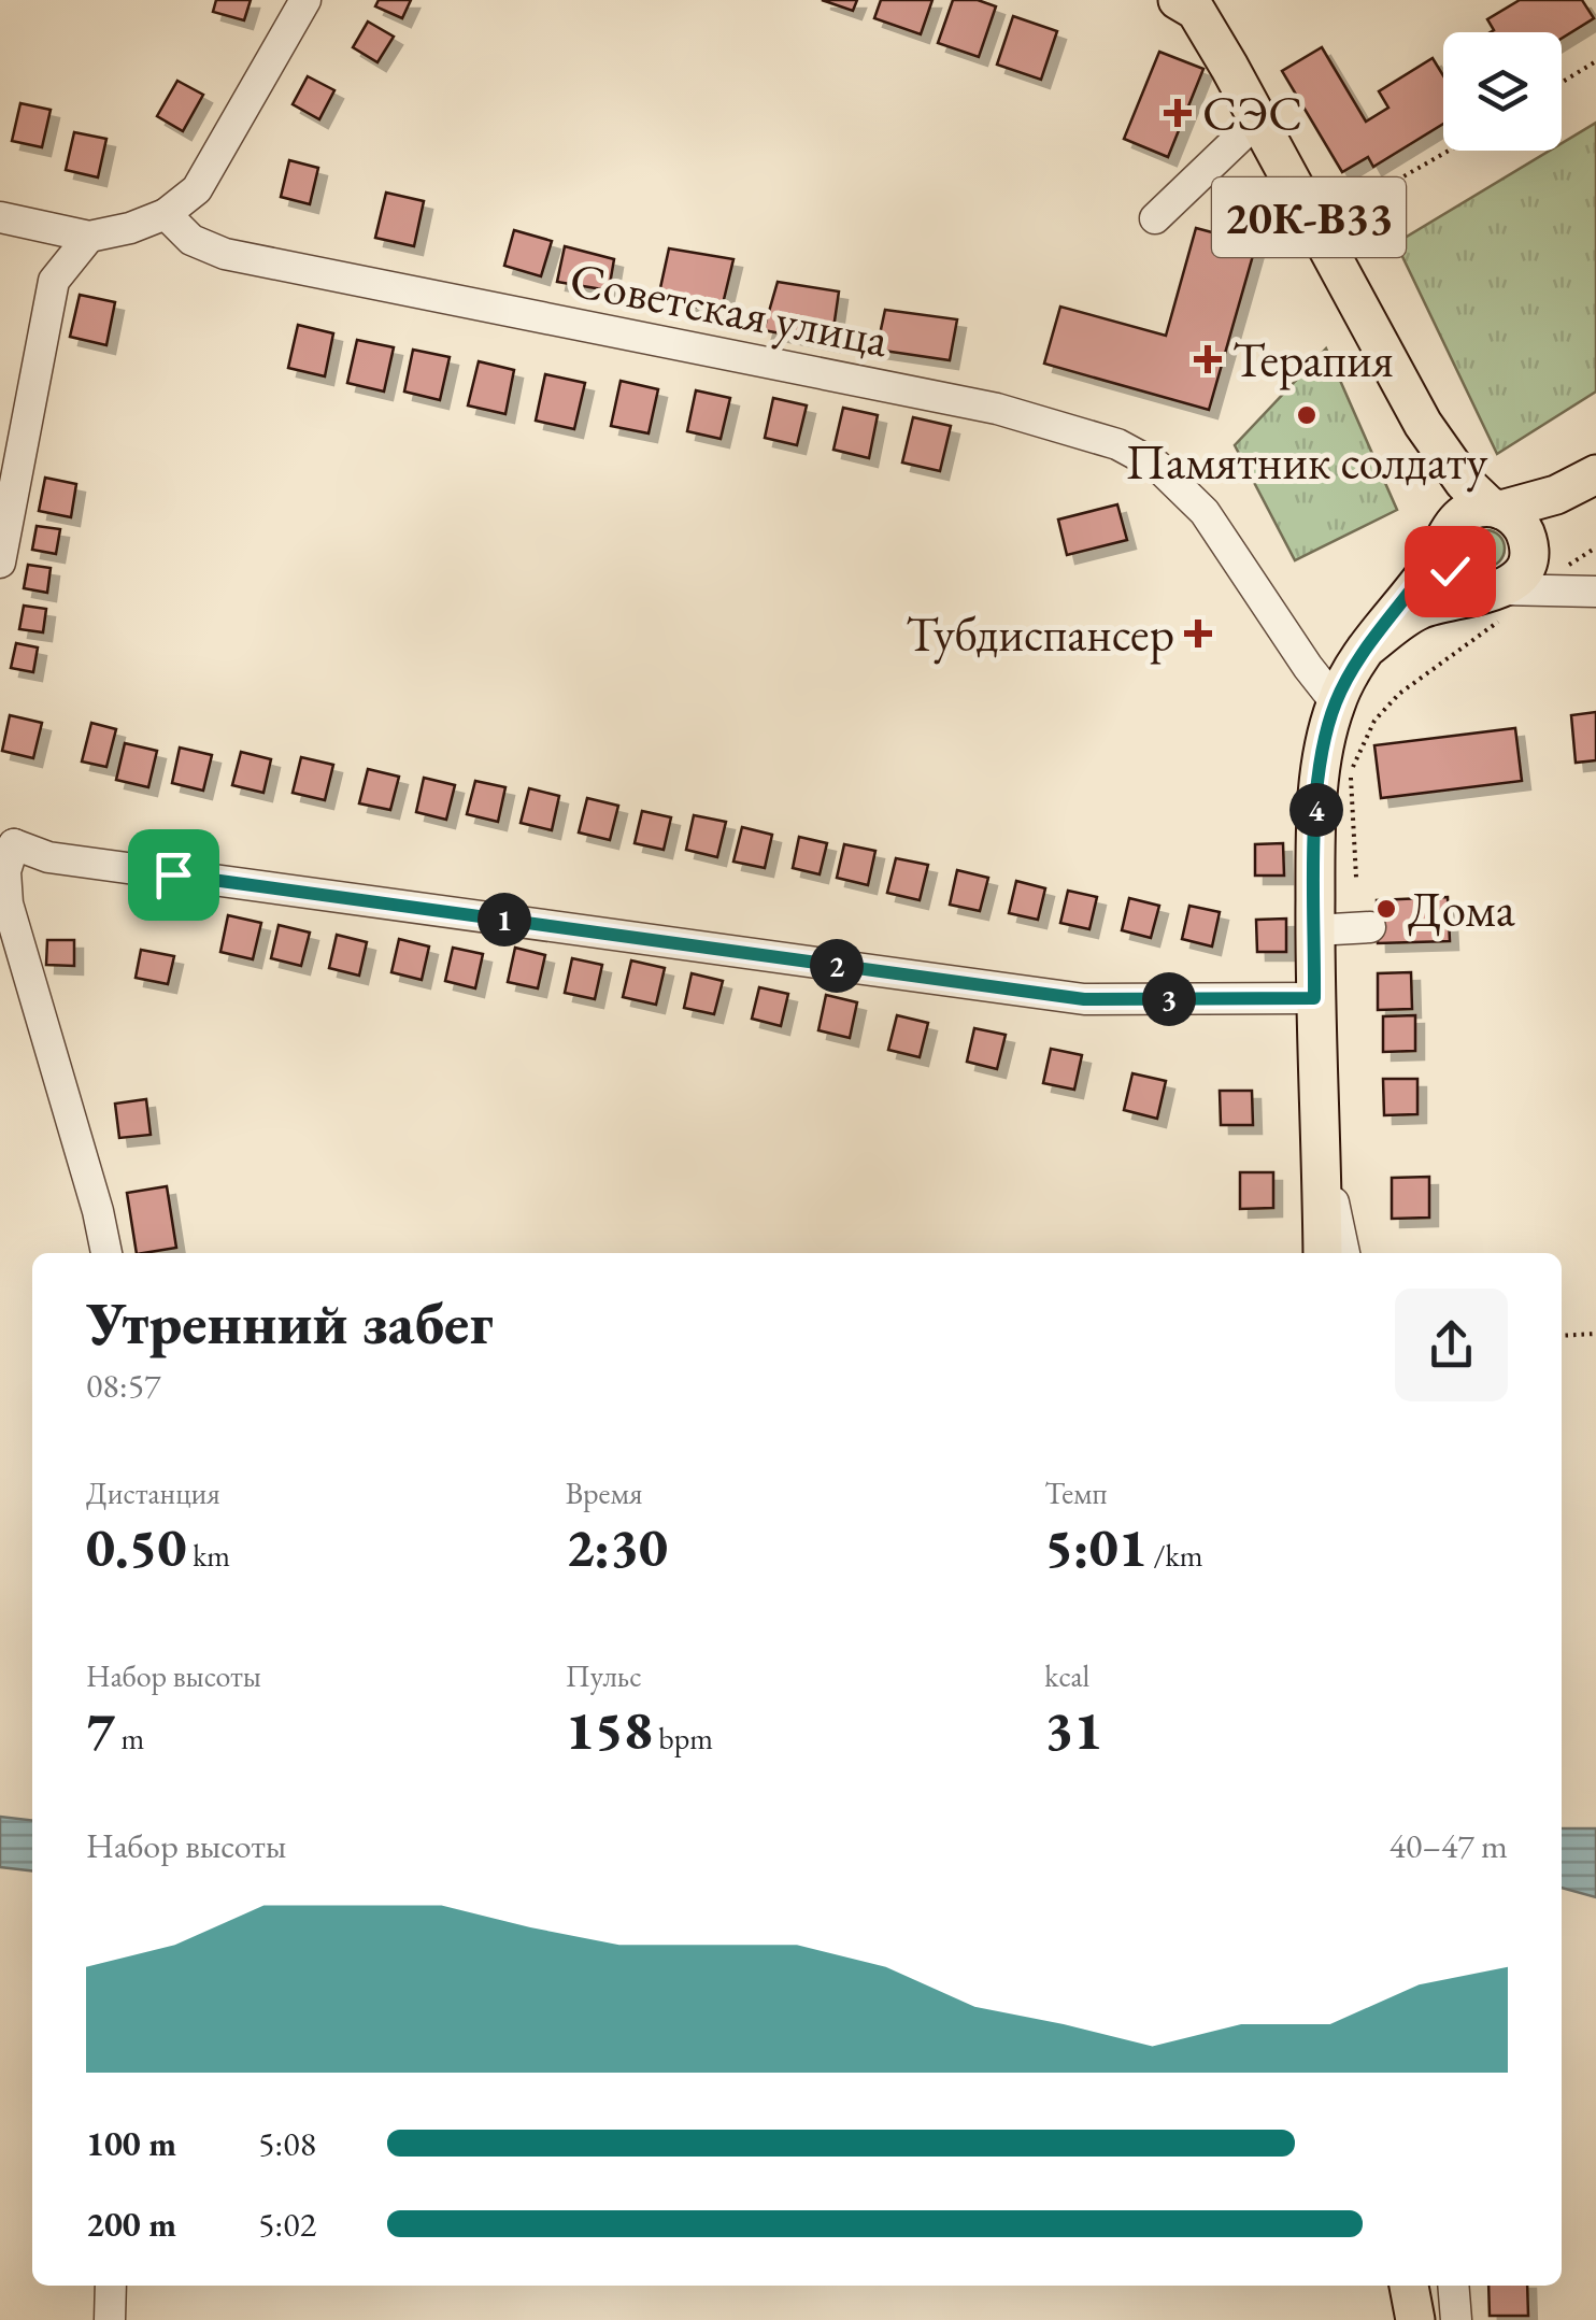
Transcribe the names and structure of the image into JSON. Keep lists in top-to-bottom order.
{
  "streets": {
    "main road": ["20К-В33"],
    "street": ["Советская улица"]
  },
  "places": {
    "health": ["СЭС", "Терапия", "Тубдиспансер"],
    "other": ["Памятник солдату", "Дома"]
  },
  "page": {
    "pins": [
      "4",
      "1",
      "2",
      "3"
    ],
    "heading": ["Утренний забег", "08:57"],
    "stats": [
      ["Дистанция", "0.50 km"],
      ["Время", "2:30"],
      ["Темп", "5:01 /km"],
      ["Набор высоты", "7 m"],
      ["Пульс", "158 bpm"],
      ["kcal", "31"]
    ],
    "chart": ["Набор высоты", "40–47 m"],
    "list": [
      {
        "name": "100 m",
        "note": "5:08"
      },
      {
        "name": "200 m",
        "note": "5:02"
      }
    ]
  }
}
